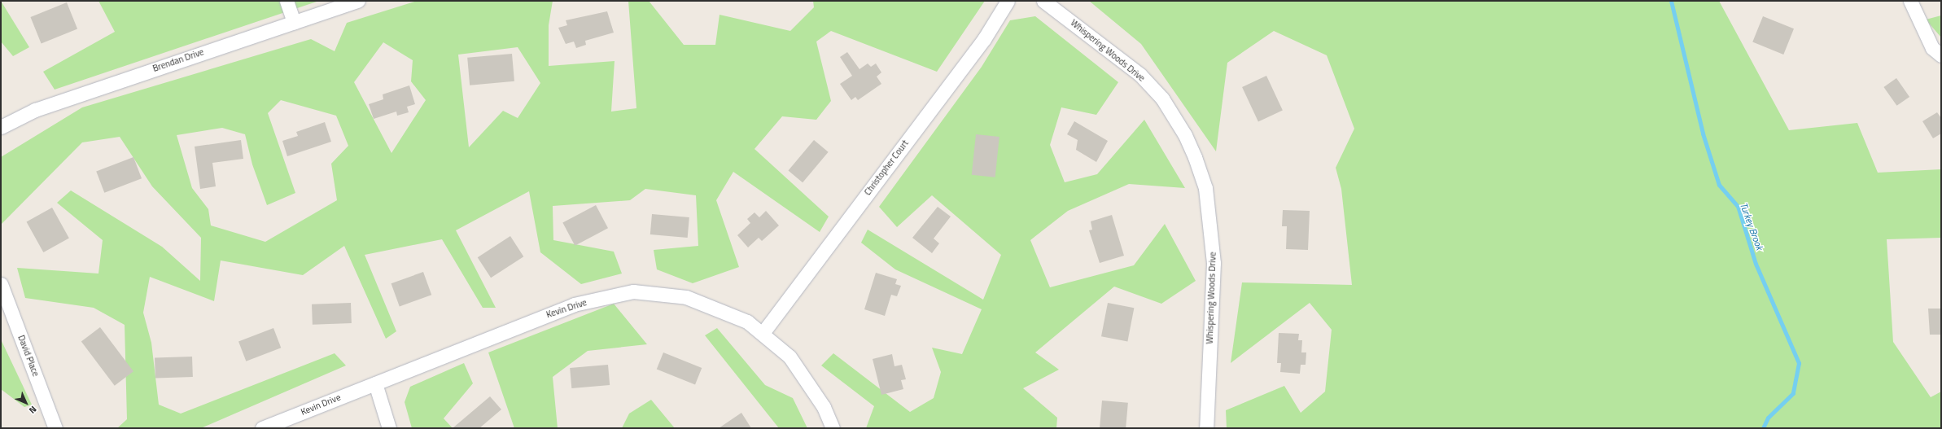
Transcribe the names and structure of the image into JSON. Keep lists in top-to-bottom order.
{
  "streets": {
    "street": [
      "Whispering Woods Drive",
      "Brendan Drive",
      "Christopher Court",
      "Kevin Drive",
      "David Place"
    ]
  },
  "crossings": [
    ["Christopher Court", "Kevin Drive"]
  ],
  "water": ["Turkey Brook"],
  "north": "bottom right"
}
